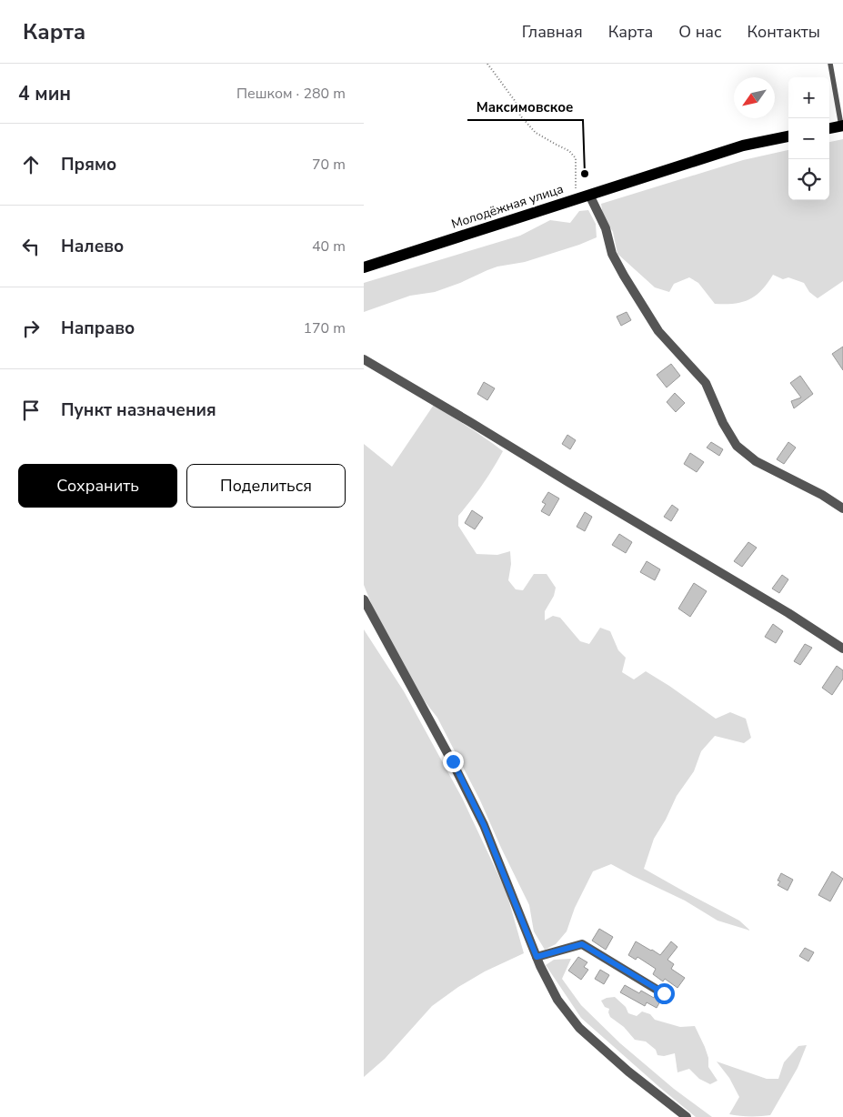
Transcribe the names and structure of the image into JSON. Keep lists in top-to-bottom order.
{
  "streets": {
    "main road": ["Молодёжная улица"]
  },
  "places": ["Максимовское"],
  "north": "bottom left",
  "page": {
    "header": "Карта",
    "nav": [
      "Главная",
      "Карта",
      "О нас",
      "Контакты"
    ],
    "heading": ["4 мин", "Пешком · 280 m"],
    "map_buttons": ["+", "−"],
    "list": [
      ["Прямо", "70 m"],
      ["Налево", "40 m"],
      ["Направо", "170 m"],
      "Пункт назначения"
    ],
    "buttons": ["Сохранить", "Поделиться"]
  }
}
